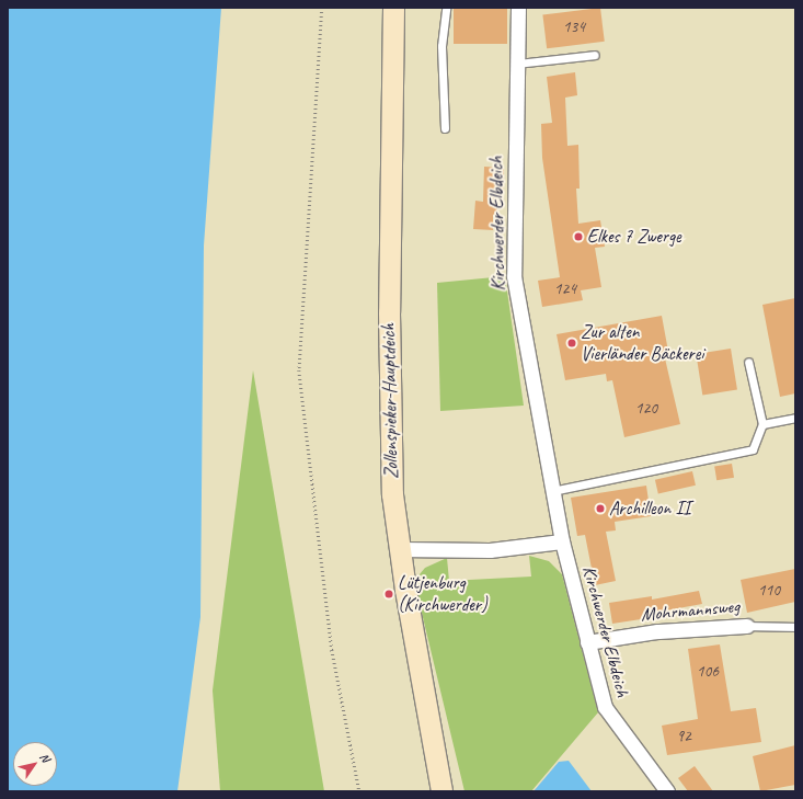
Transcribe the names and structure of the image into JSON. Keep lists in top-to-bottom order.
{
  "streets": {
    "street": ["Kirchwerder Elbdeich", "Zollenspieker-Hauptdeich", "Mohrmannsweg"]
  },
  "crossings": [
    ["Kirchwerder Elbdeich", "Mohrmannsweg"]
  ],
  "places": [
    "Elkes 7 Zwerge",
    "Zur alten Vierländer Bäckerei",
    "Archilleon II",
    "Lütjenburg (Kirchwerder)"
  ],
  "house_numbers": [
    "134",
    "124",
    "120",
    "110",
    "106",
    "92"
  ],
  "north": "top right"
}
